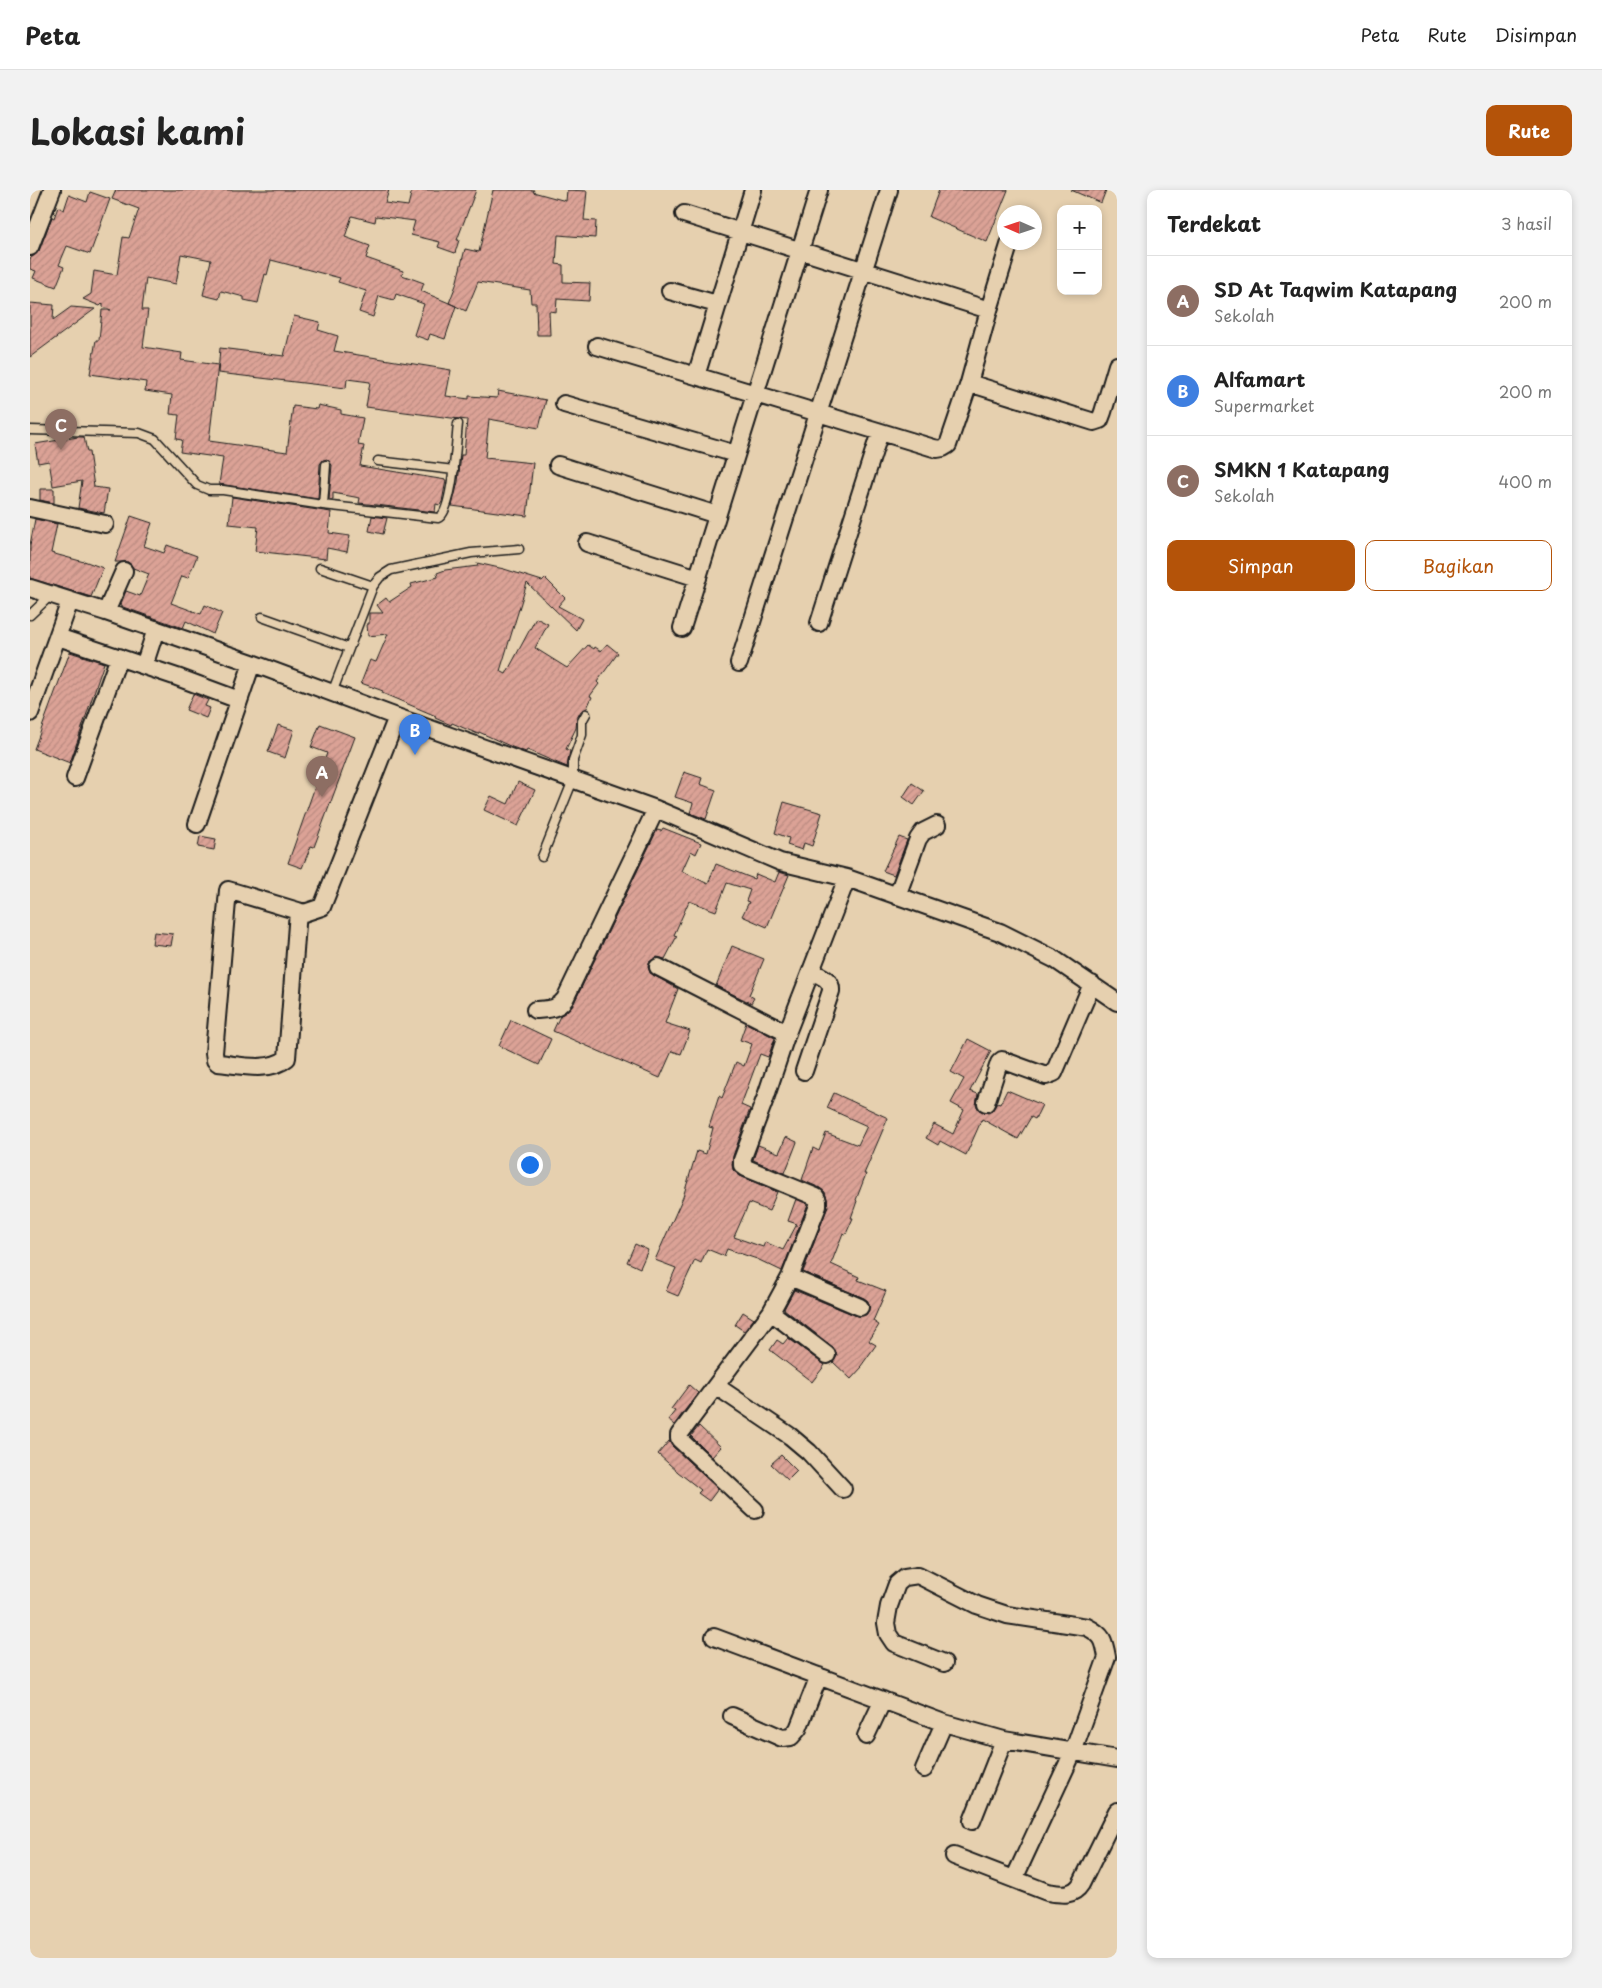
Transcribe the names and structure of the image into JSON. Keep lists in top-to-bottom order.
{
  "north": "left",
  "page": {
    "header": "Peta",
    "nav": ["Peta", "Rute", "Disimpan"],
    "title": "Lokasi kami",
    "buttons": [
      "Rute",
      ["Simpan", "Bagikan"]
    ],
    "heading": ["Terdekat", "3 hasil"],
    "map_buttons": ["+", "−"],
    "list": [
      {
        "mark": "A",
        "name": "SD At Taqwim Katapang",
        "note": "Sekolah",
        "value": "200 m"
      },
      {
        "mark": "B",
        "name": "Alfamart",
        "note": "Supermarket",
        "value": "200 m"
      },
      {
        "mark": "C",
        "name": "SMKN 1 Katapang",
        "note": "Sekolah",
        "value": "400 m"
      }
    ],
    "pins": ["C", "B", "A"]
  }
}
